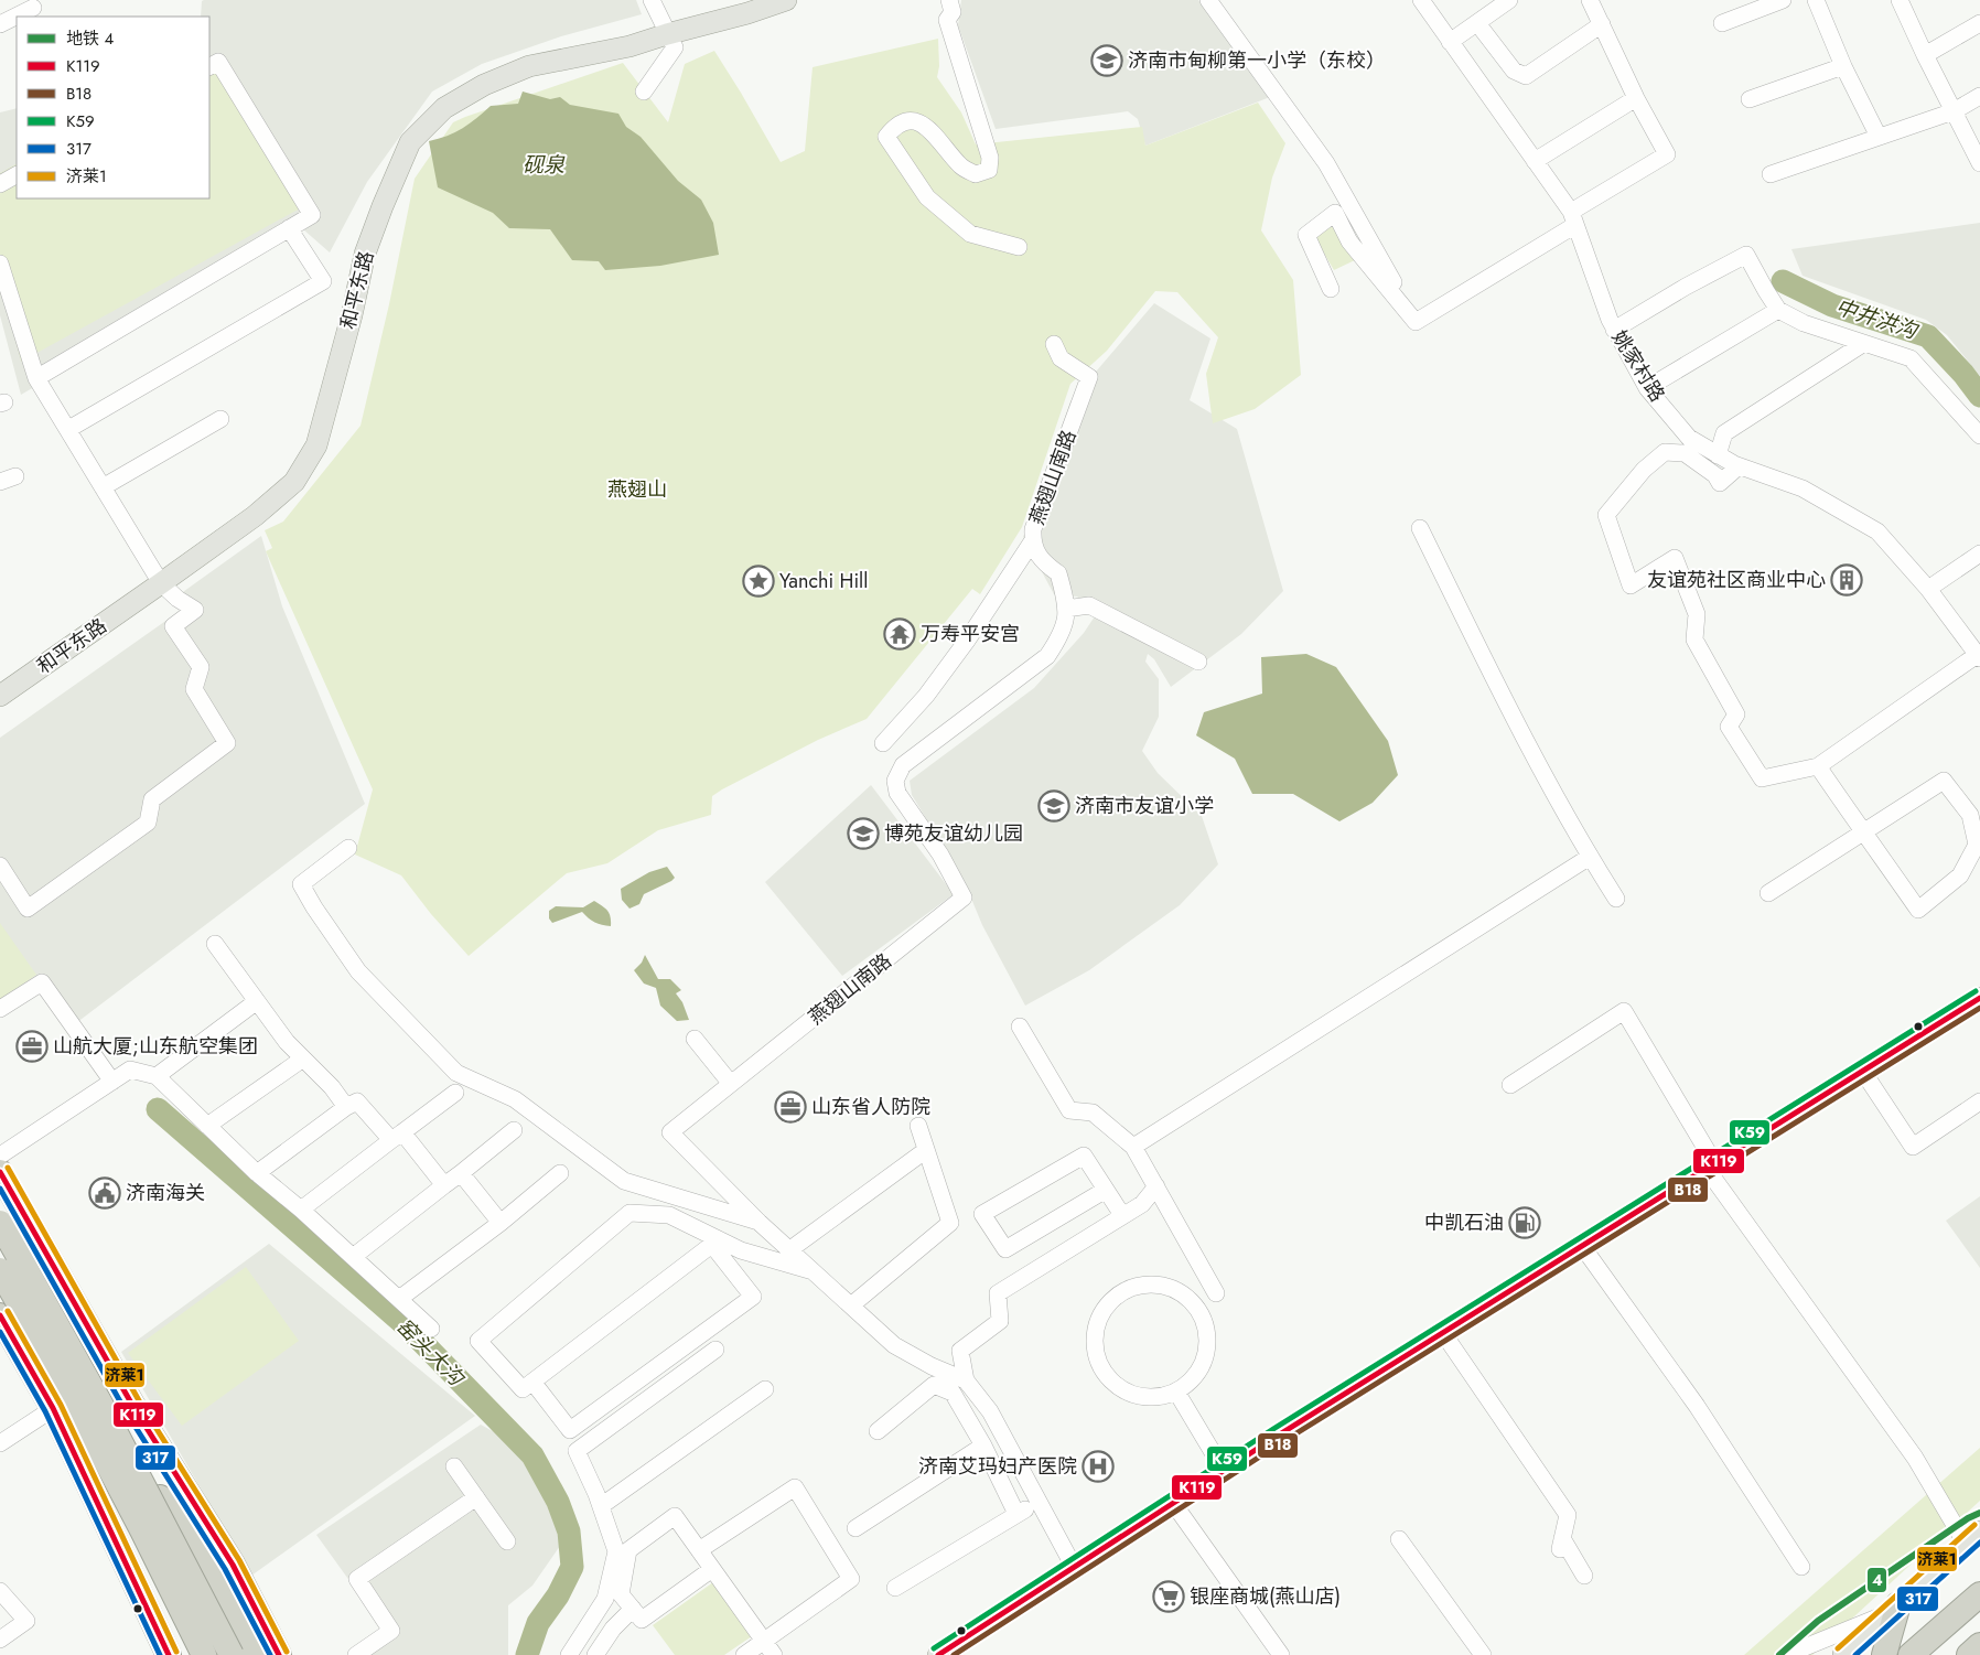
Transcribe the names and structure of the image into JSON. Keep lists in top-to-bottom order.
{
  "streets": {
    "main road": ["和平东路"],
    "street": ["姚家村路", "燕翅山南路"]
  },
  "water": ["砚泉", "中井洪沟", "窑头大沟"],
  "parks": ["燕翅山"],
  "places": {
    "school or university": ["济南市甸柳第一小学（东校）", "济南市友谊小学", "博苑友谊幼儿园"],
    "building": ["友谊苑社区商业中心"],
    "place": ["Yanchi Hill"],
    "temple": ["万寿平安宫"],
    "office": ["山航大厦;山东航空集团", "山东省人防院"],
    "public building": ["济南海关"],
    "fuel station": ["中凯石油"],
    "hospital": ["济南艾玛妇产医院"],
    "supermarket": ["银座商城(燕山店)"]
  },
  "lines": [
    "transit line K59",
    "transit line K119",
    "transit line B18",
    "transit line 济莱1",
    "transit line 317",
    "metro line 4"
  ],
  "legend": [
    "地铁 4",
    "K119",
    "B18",
    "K59",
    "317",
    "济莱1"
  ]
}
